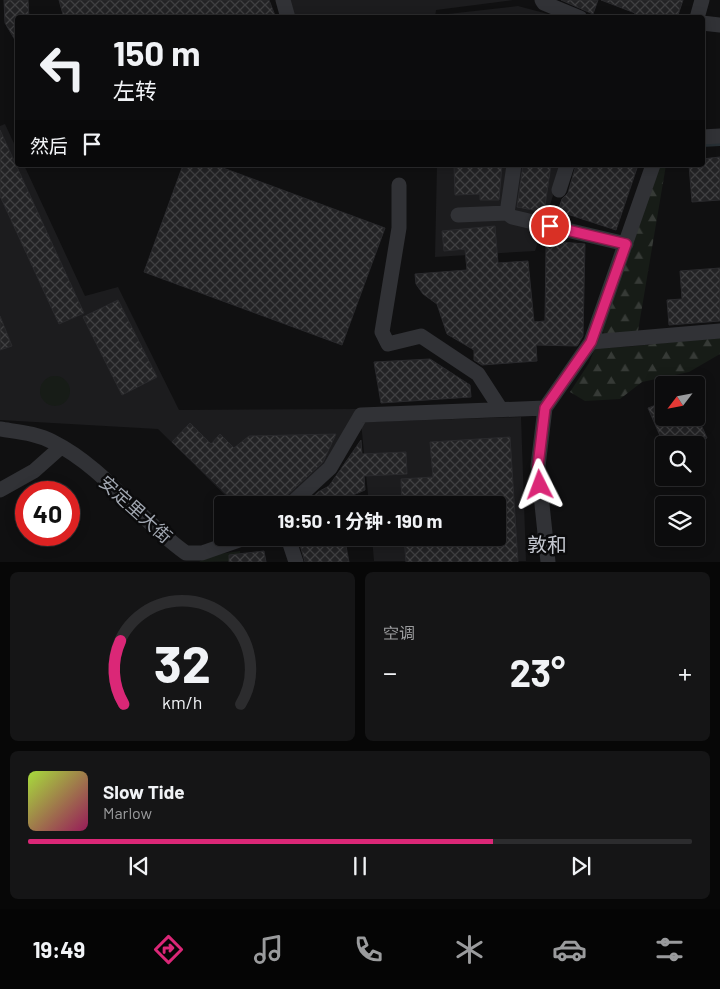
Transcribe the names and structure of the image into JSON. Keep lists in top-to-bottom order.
{
  "streets": {
    "street": ["安定里大街"]
  },
  "districts": ["敦和"],
  "north": "bottom left",
  "page": {
    "turn": ["150 m", "左转"],
    "then": "然后",
    "limit": "40",
    "trip": "19:50 · 1 分钟 · 190 m",
    "tile": "空调",
    "heat": ["−", "23°", "+"],
    "song": ["Slow Tide", "Marlow"],
    "tabs": "19:49",
    "gauge": ["32", "km/h"]
  }
}
